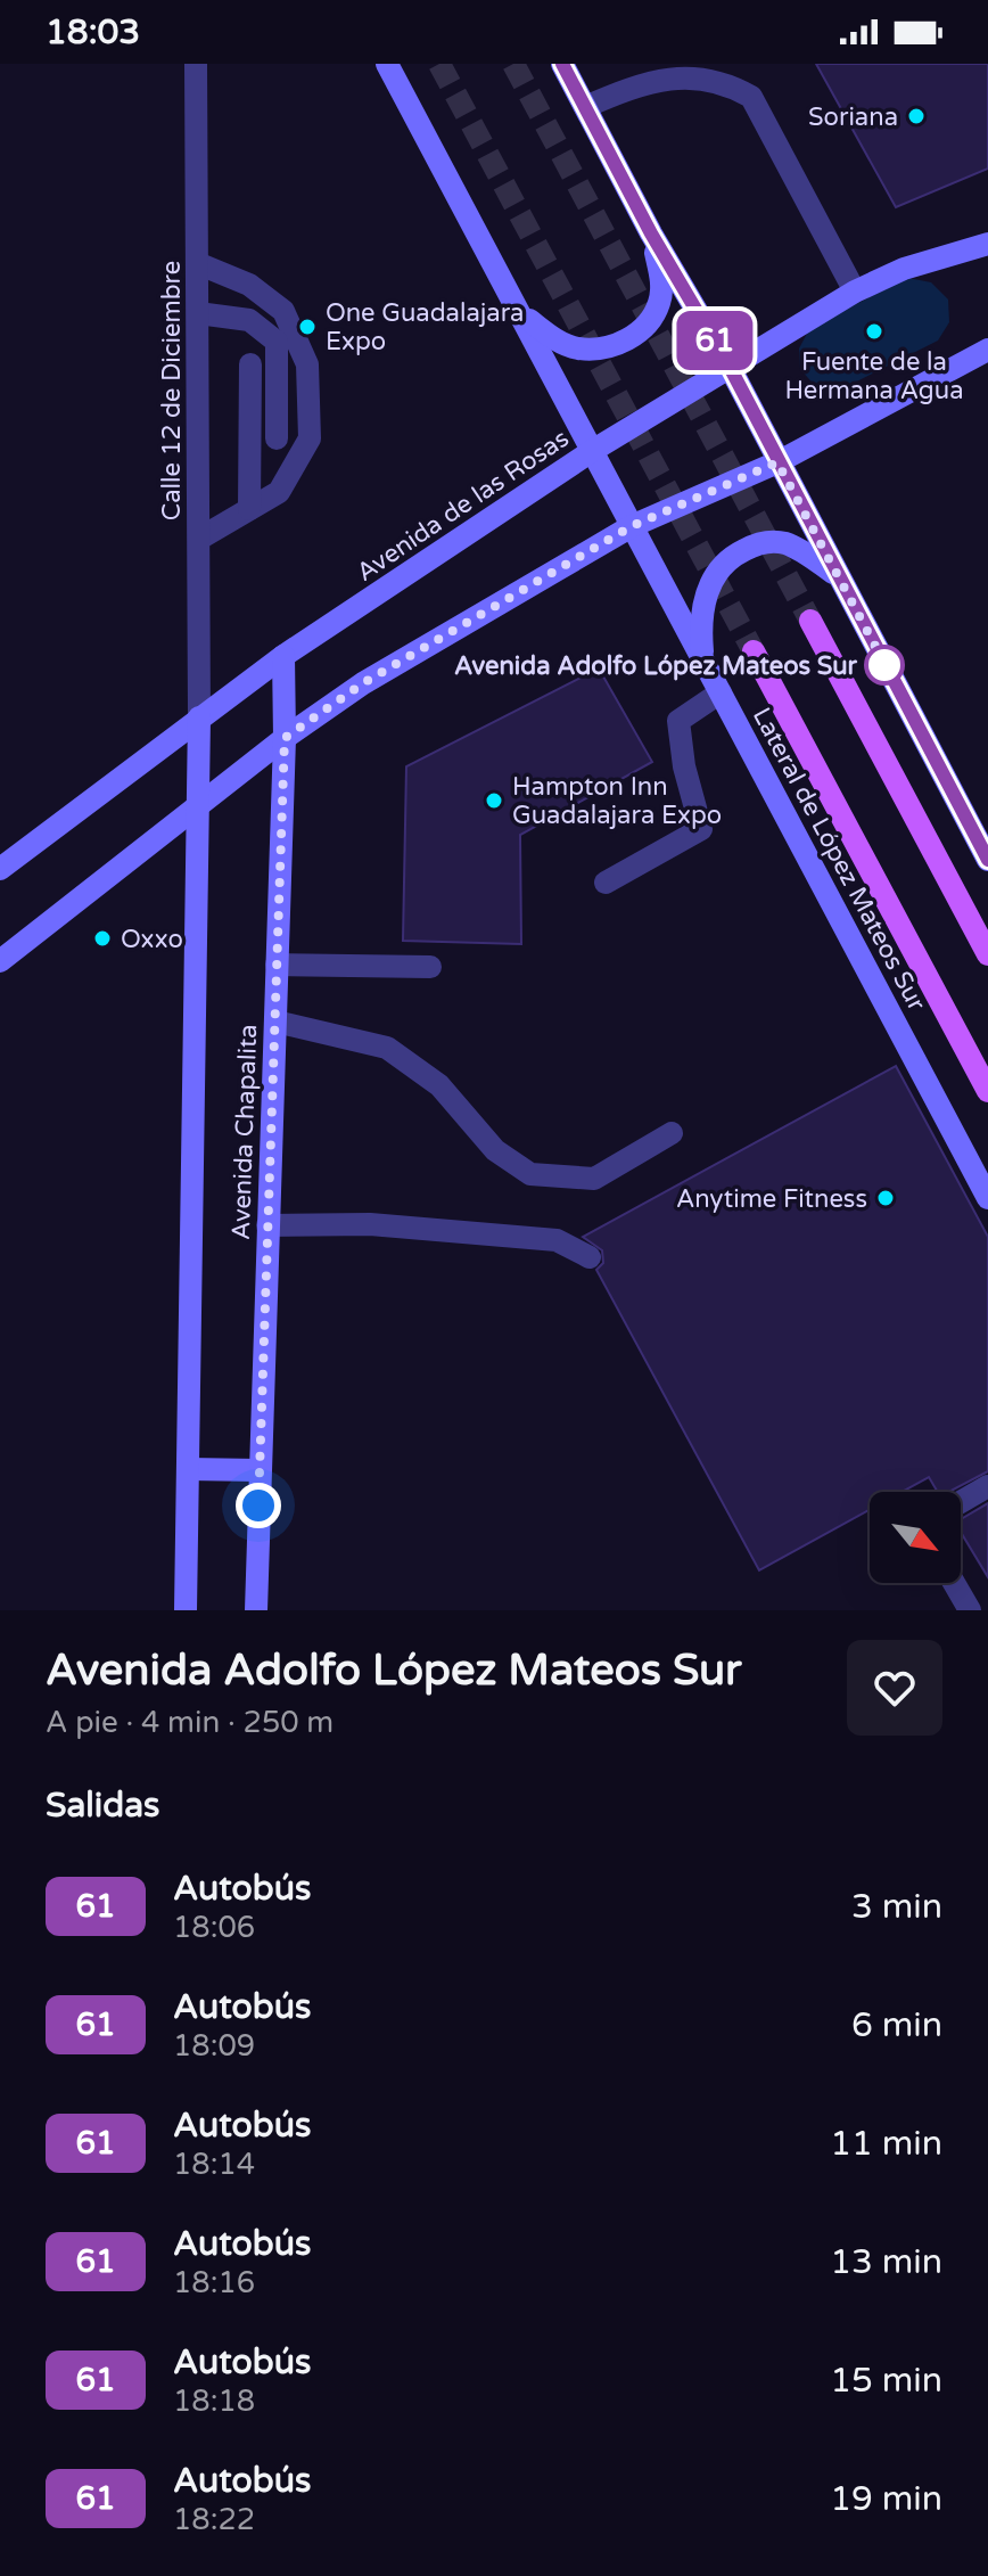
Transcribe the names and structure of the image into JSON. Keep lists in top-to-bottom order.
{
  "streets": {
    "street": [
      "Calle 12 de Diciembre",
      "Avenida de las Rosas",
      "Lateral de López Mateos Sur",
      "Avenida Chapalita"
    ]
  },
  "crossings": [
    ["Calle 12 de Diciembre", "Avenida de las Rosas"],
    ["Calle 12 de Diciembre", "Avenida Chapalita"],
    ["Avenida de las Rosas", "Lateral de López Mateos Sur"],
    ["Avenida de las Rosas", "Avenida Chapalita"]
  ],
  "places": [
    "Soriana",
    "One Guadalajara Expo",
    "Fuente de la Hermana Agua",
    "Avenida Adolfo López Mateos Sur",
    "Hampton Inn Guadalajara Expo",
    "Oxxo",
    "Anytime Fitness"
  ],
  "lines": ["bus line 61"],
  "north": "bottom right",
  "page": {
    "status": "18:03",
    "on_map": "61",
    "heading": [
      ["Avenida Adolfo López Mateos Sur", "A pie · 4 min · 250 m"],
      "Salidas"
    ],
    "list": [
      {
        "mark": "61",
        "name": "Autobús",
        "note": "18:06",
        "value": "3 min"
      },
      {
        "mark": "61",
        "name": "Autobús",
        "note": "18:09",
        "value": "6 min"
      },
      {
        "mark": "61",
        "name": "Autobús",
        "note": "18:14",
        "value": "11 min"
      },
      {
        "mark": "61",
        "name": "Autobús",
        "note": "18:16",
        "value": "13 min"
      },
      {
        "mark": "61",
        "name": "Autobús",
        "note": "18:18",
        "value": "15 min"
      },
      {
        "mark": "61",
        "name": "Autobús",
        "note": "18:22",
        "value": "19 min"
      }
    ]
  }
}
